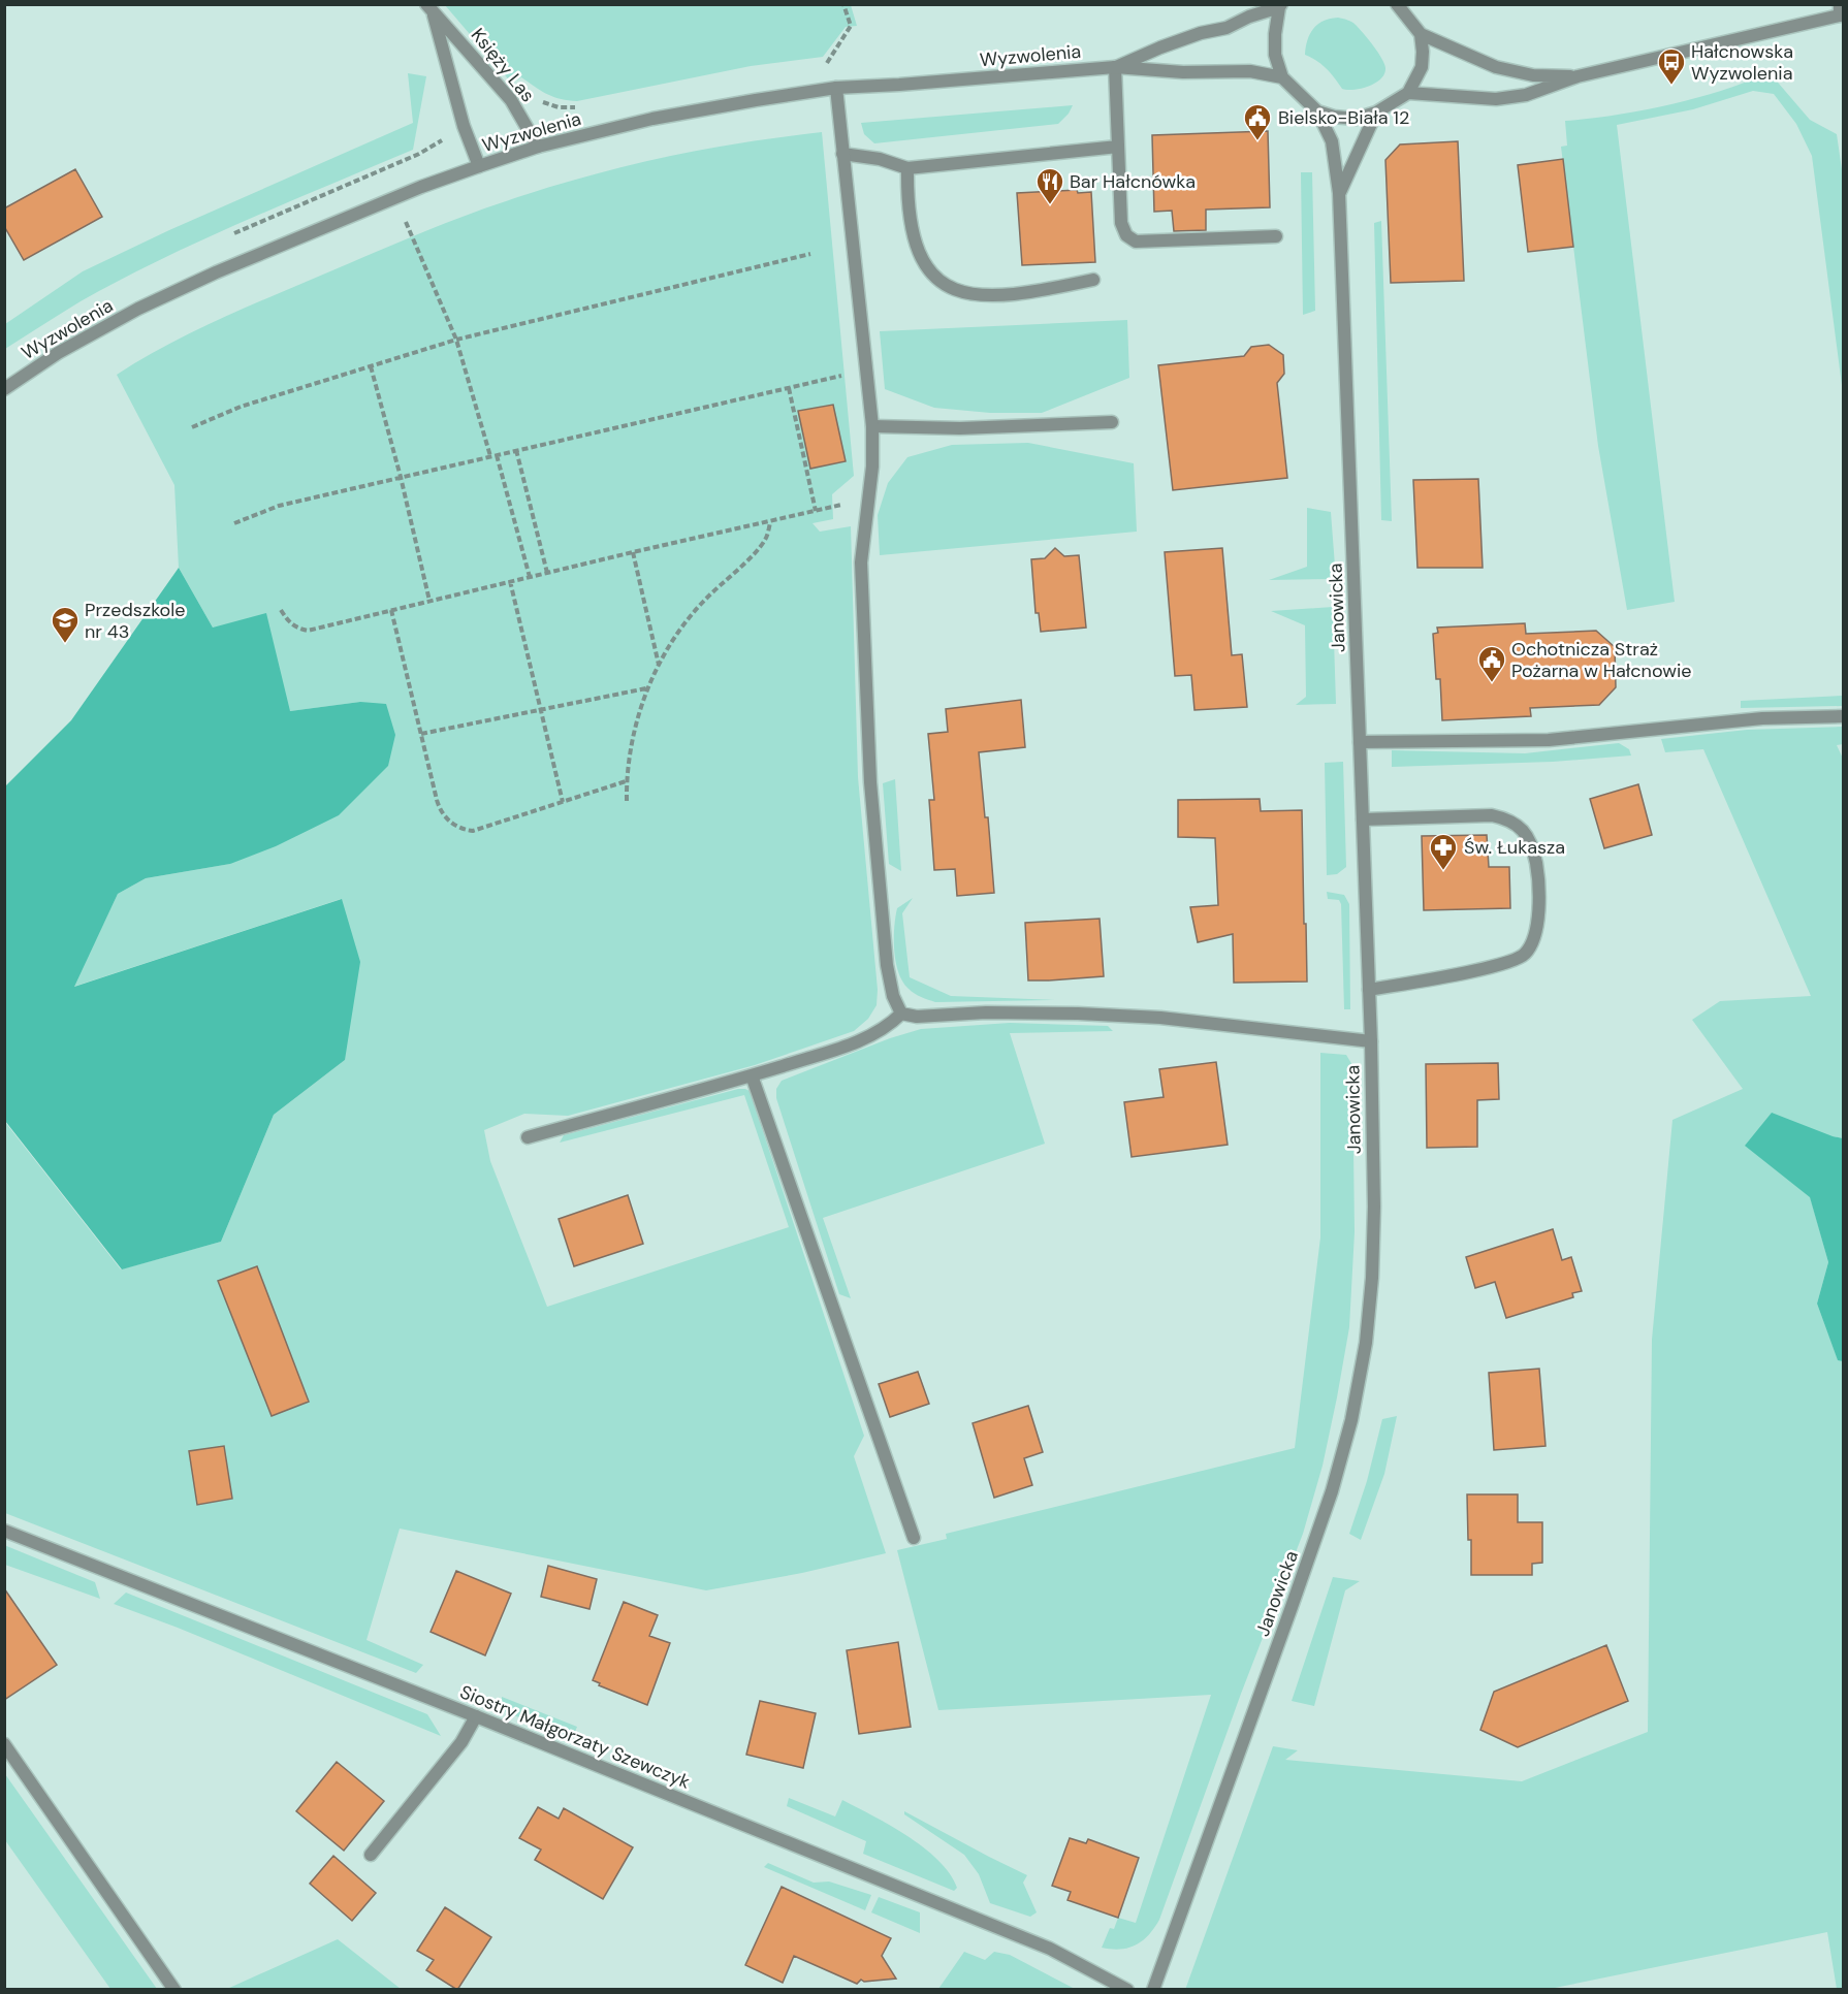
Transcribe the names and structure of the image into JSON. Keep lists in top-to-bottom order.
{
  "streets": {
    "street": [
      "Wyzwolenia",
      "Księży Las",
      "Janowicka",
      "Siostry Małgorzaty Szewczyk"
    ]
  },
  "crossings": [
    ["Wyzwolenia", "Księży Las"]
  ],
  "places": {
    "bus stop": ["Hałcnowska Wyzwolenia"],
    "public building": ["Bielsko-Biała 12", "Ochotnicza Straż Pożarna w Hałcnowie"],
    "restaurant": ["Bar Hałcnówka"],
    "school or university": ["Przedszkole nr 43"],
    "pharmacy": ["Św. Łukasza"]
  }
}
